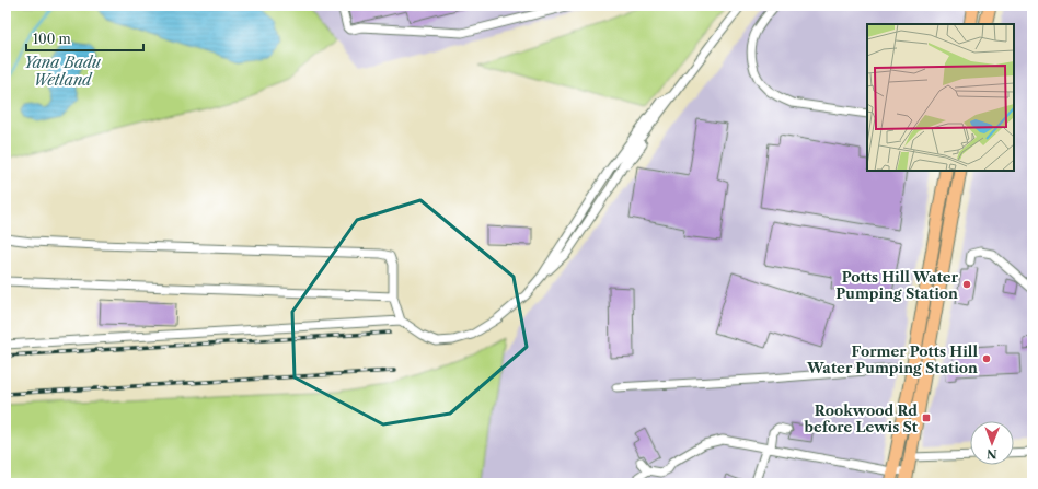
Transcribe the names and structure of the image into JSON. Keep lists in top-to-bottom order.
{
  "water": ["Yana Badu Wetland"],
  "places": {
    "other": ["Potts Hill Water Pumping Station", "Former Potts Hill Water Pumping Station"],
    "transit": ["Rookwood Rd before Lewis St"]
  },
  "scale_bar": "100 m",
  "north": "bottom"
}
